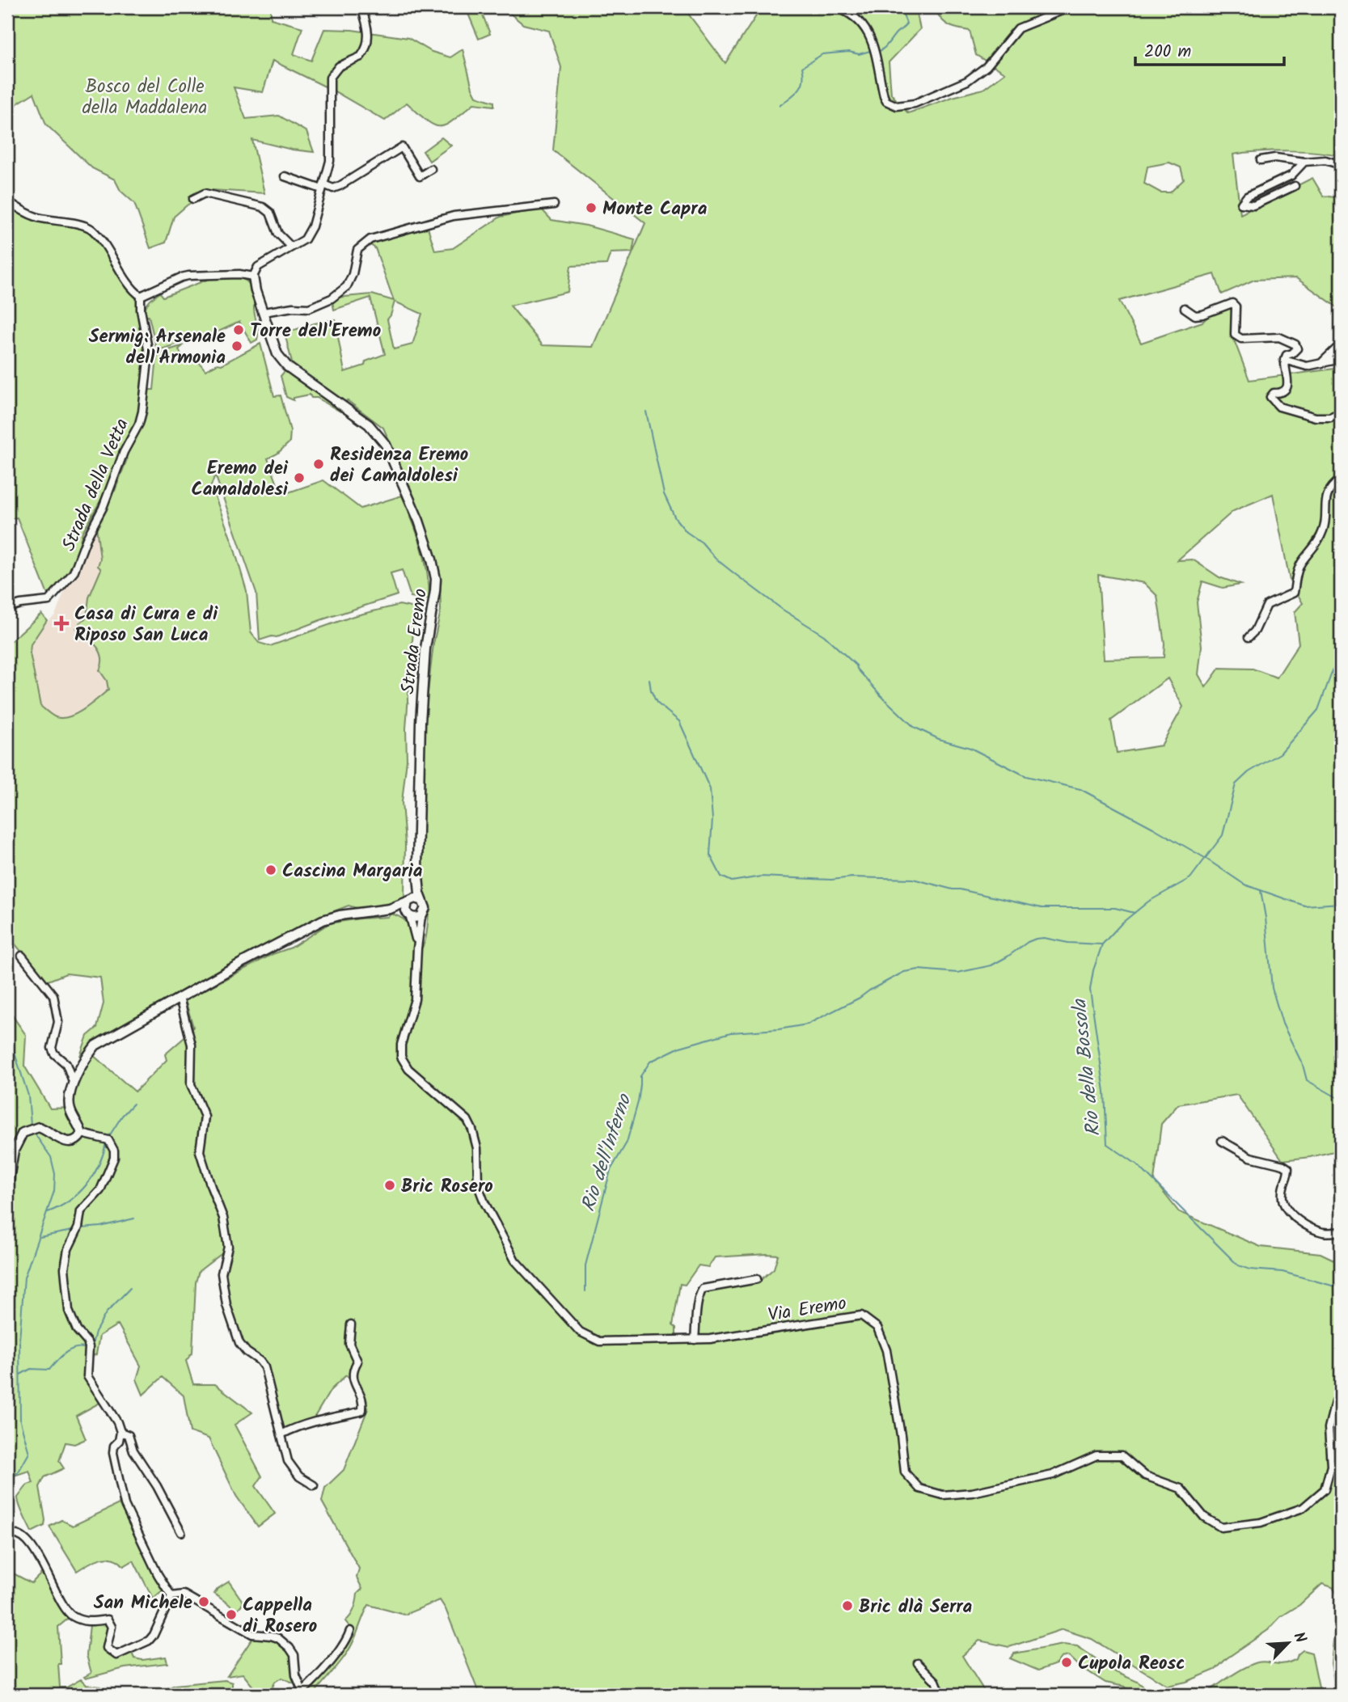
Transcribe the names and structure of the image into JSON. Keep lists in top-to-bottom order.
{
  "streets": {
    "main road": ["Strada Eremo"],
    "street": ["Strada della Vetta", "Via Eremo"]
  },
  "crossings": [
    ["Strada Eremo", "Via Eremo"]
  ],
  "water": ["Rio della Bossola", "Rio dell'Inferno"],
  "parks": ["Bosco del Colle della Maddalena"],
  "places": {
    "other": [
      "Monte Capra",
      "Torre dell'Eremo",
      "Sermig: Arsenale dell'Armonia",
      "Residenza Eremo dei Camaldolesi",
      "Eremo dei Camaldolesi",
      "Cascina Margaria",
      "Bric Rosero",
      "San Michele",
      "Bric dlà Serra",
      "Cappella di Rosero",
      "Cupola Reosc"
    ],
    "health": ["Casa di Cura e di Riposo San Luca"]
  },
  "scale_bar": "200 m",
  "north": "top right"
}
